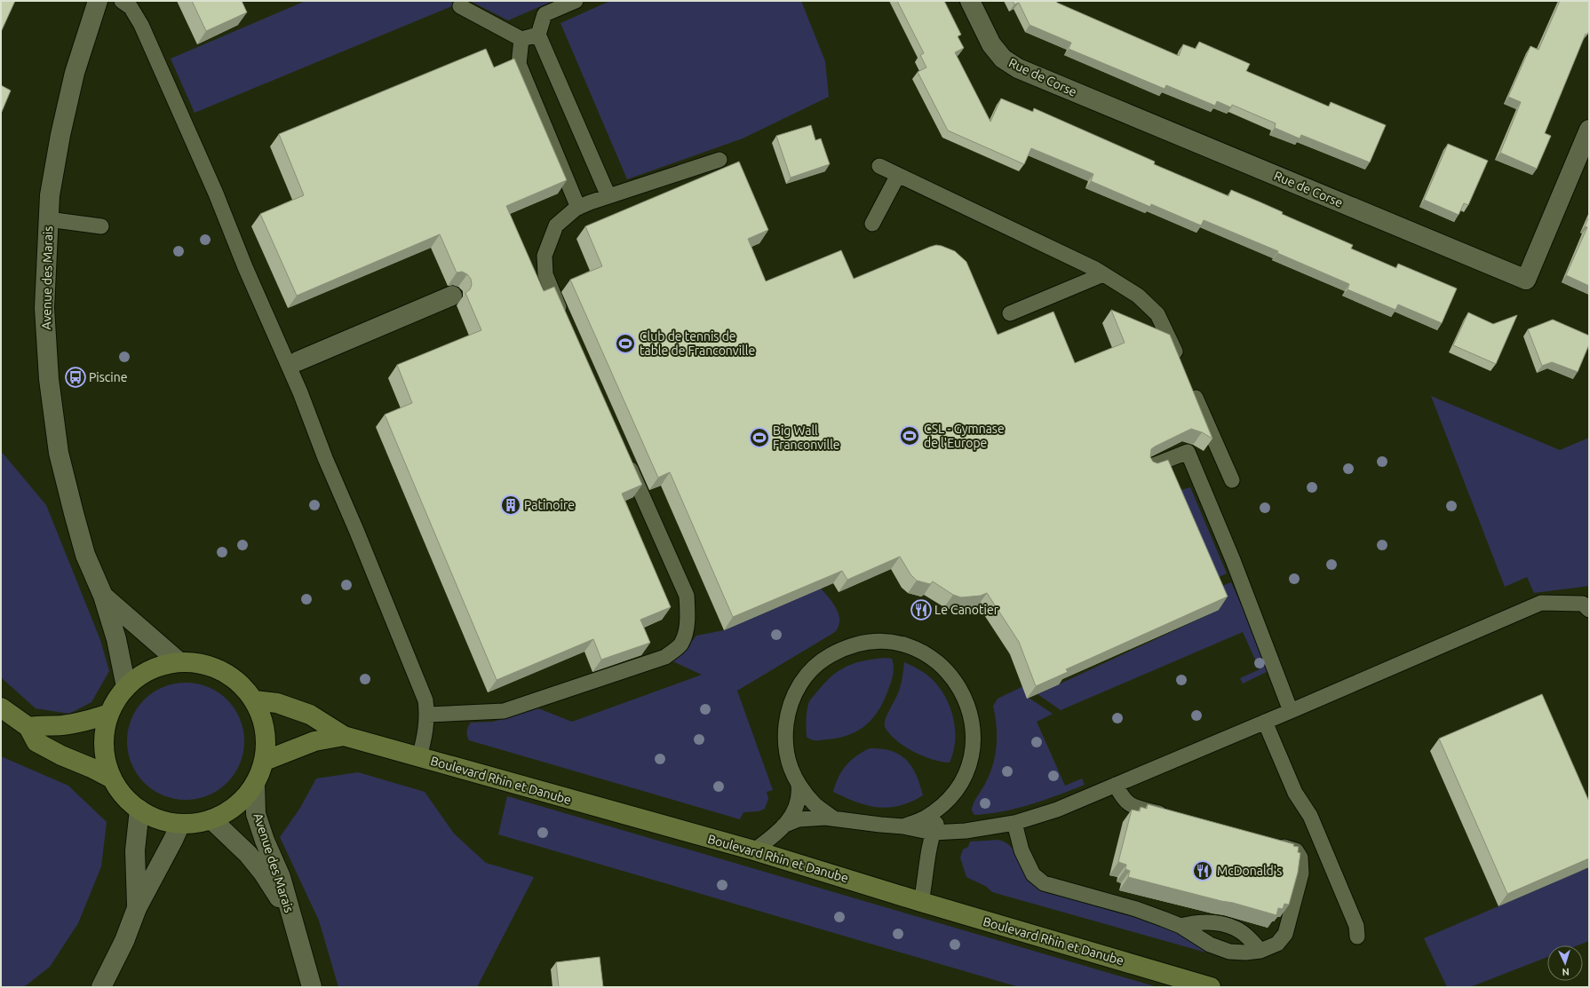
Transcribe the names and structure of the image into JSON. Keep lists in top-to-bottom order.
{
  "streets": {
    "main road": ["Boulevard Rhin et Danube"],
    "street": ["Rue de Corse", "Avenue des Marais"]
  },
  "places": {
    "sports": ["Club de tennis de table de Franconville", "CSL - Gymnase de l'Europe", "Big Wall Franconville"],
    "bus stop": ["Piscine"],
    "building": ["Patinoire"],
    "restaurant": ["Le Canotier", "McDonald's"]
  },
  "north": "bottom"
}
